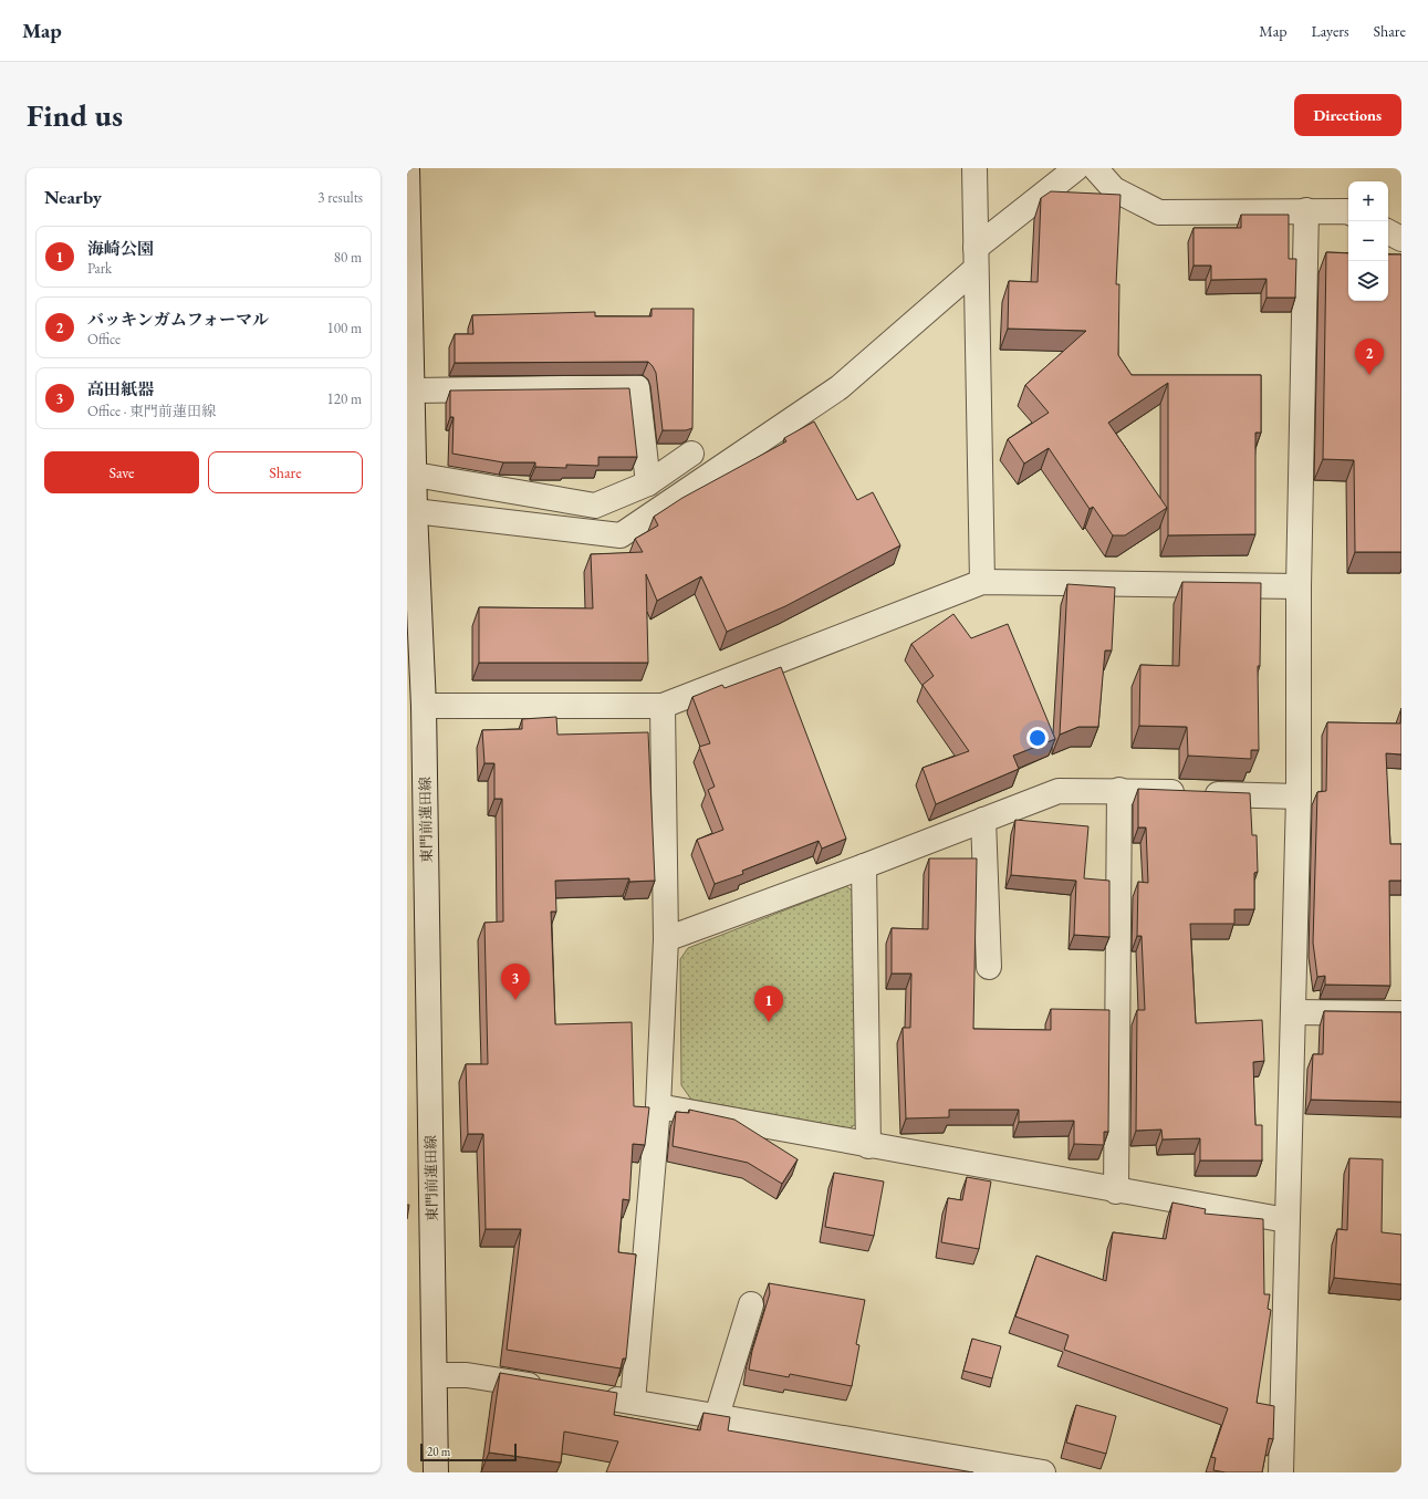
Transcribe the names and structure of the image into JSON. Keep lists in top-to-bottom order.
{
  "streets": {
    "street": ["東門前蓮田線"]
  },
  "scale_bar": "20 m",
  "page": {
    "header": "Map",
    "nav": ["Map", "Layers", "Share"],
    "buttons": [
      "Directions",
      ["Save", "Share"]
    ],
    "title": "Find us",
    "heading": ["Nearby", "3 results"],
    "map_buttons": ["+", "−"],
    "list": [
      {
        "mark": "1",
        "name": "海崎公園",
        "note": "Park",
        "value": "80 m"
      },
      {
        "mark": "2",
        "name": "バッキンガムフォーマル",
        "note": "Office",
        "value": "100 m"
      },
      {
        "mark": "3",
        "name": "高田紙器",
        "note": "Office · 東門前蓮田線",
        "value": "120 m"
      }
    ],
    "pins": ["2", "3", "1"],
    "scale": "20 m"
  }
}
